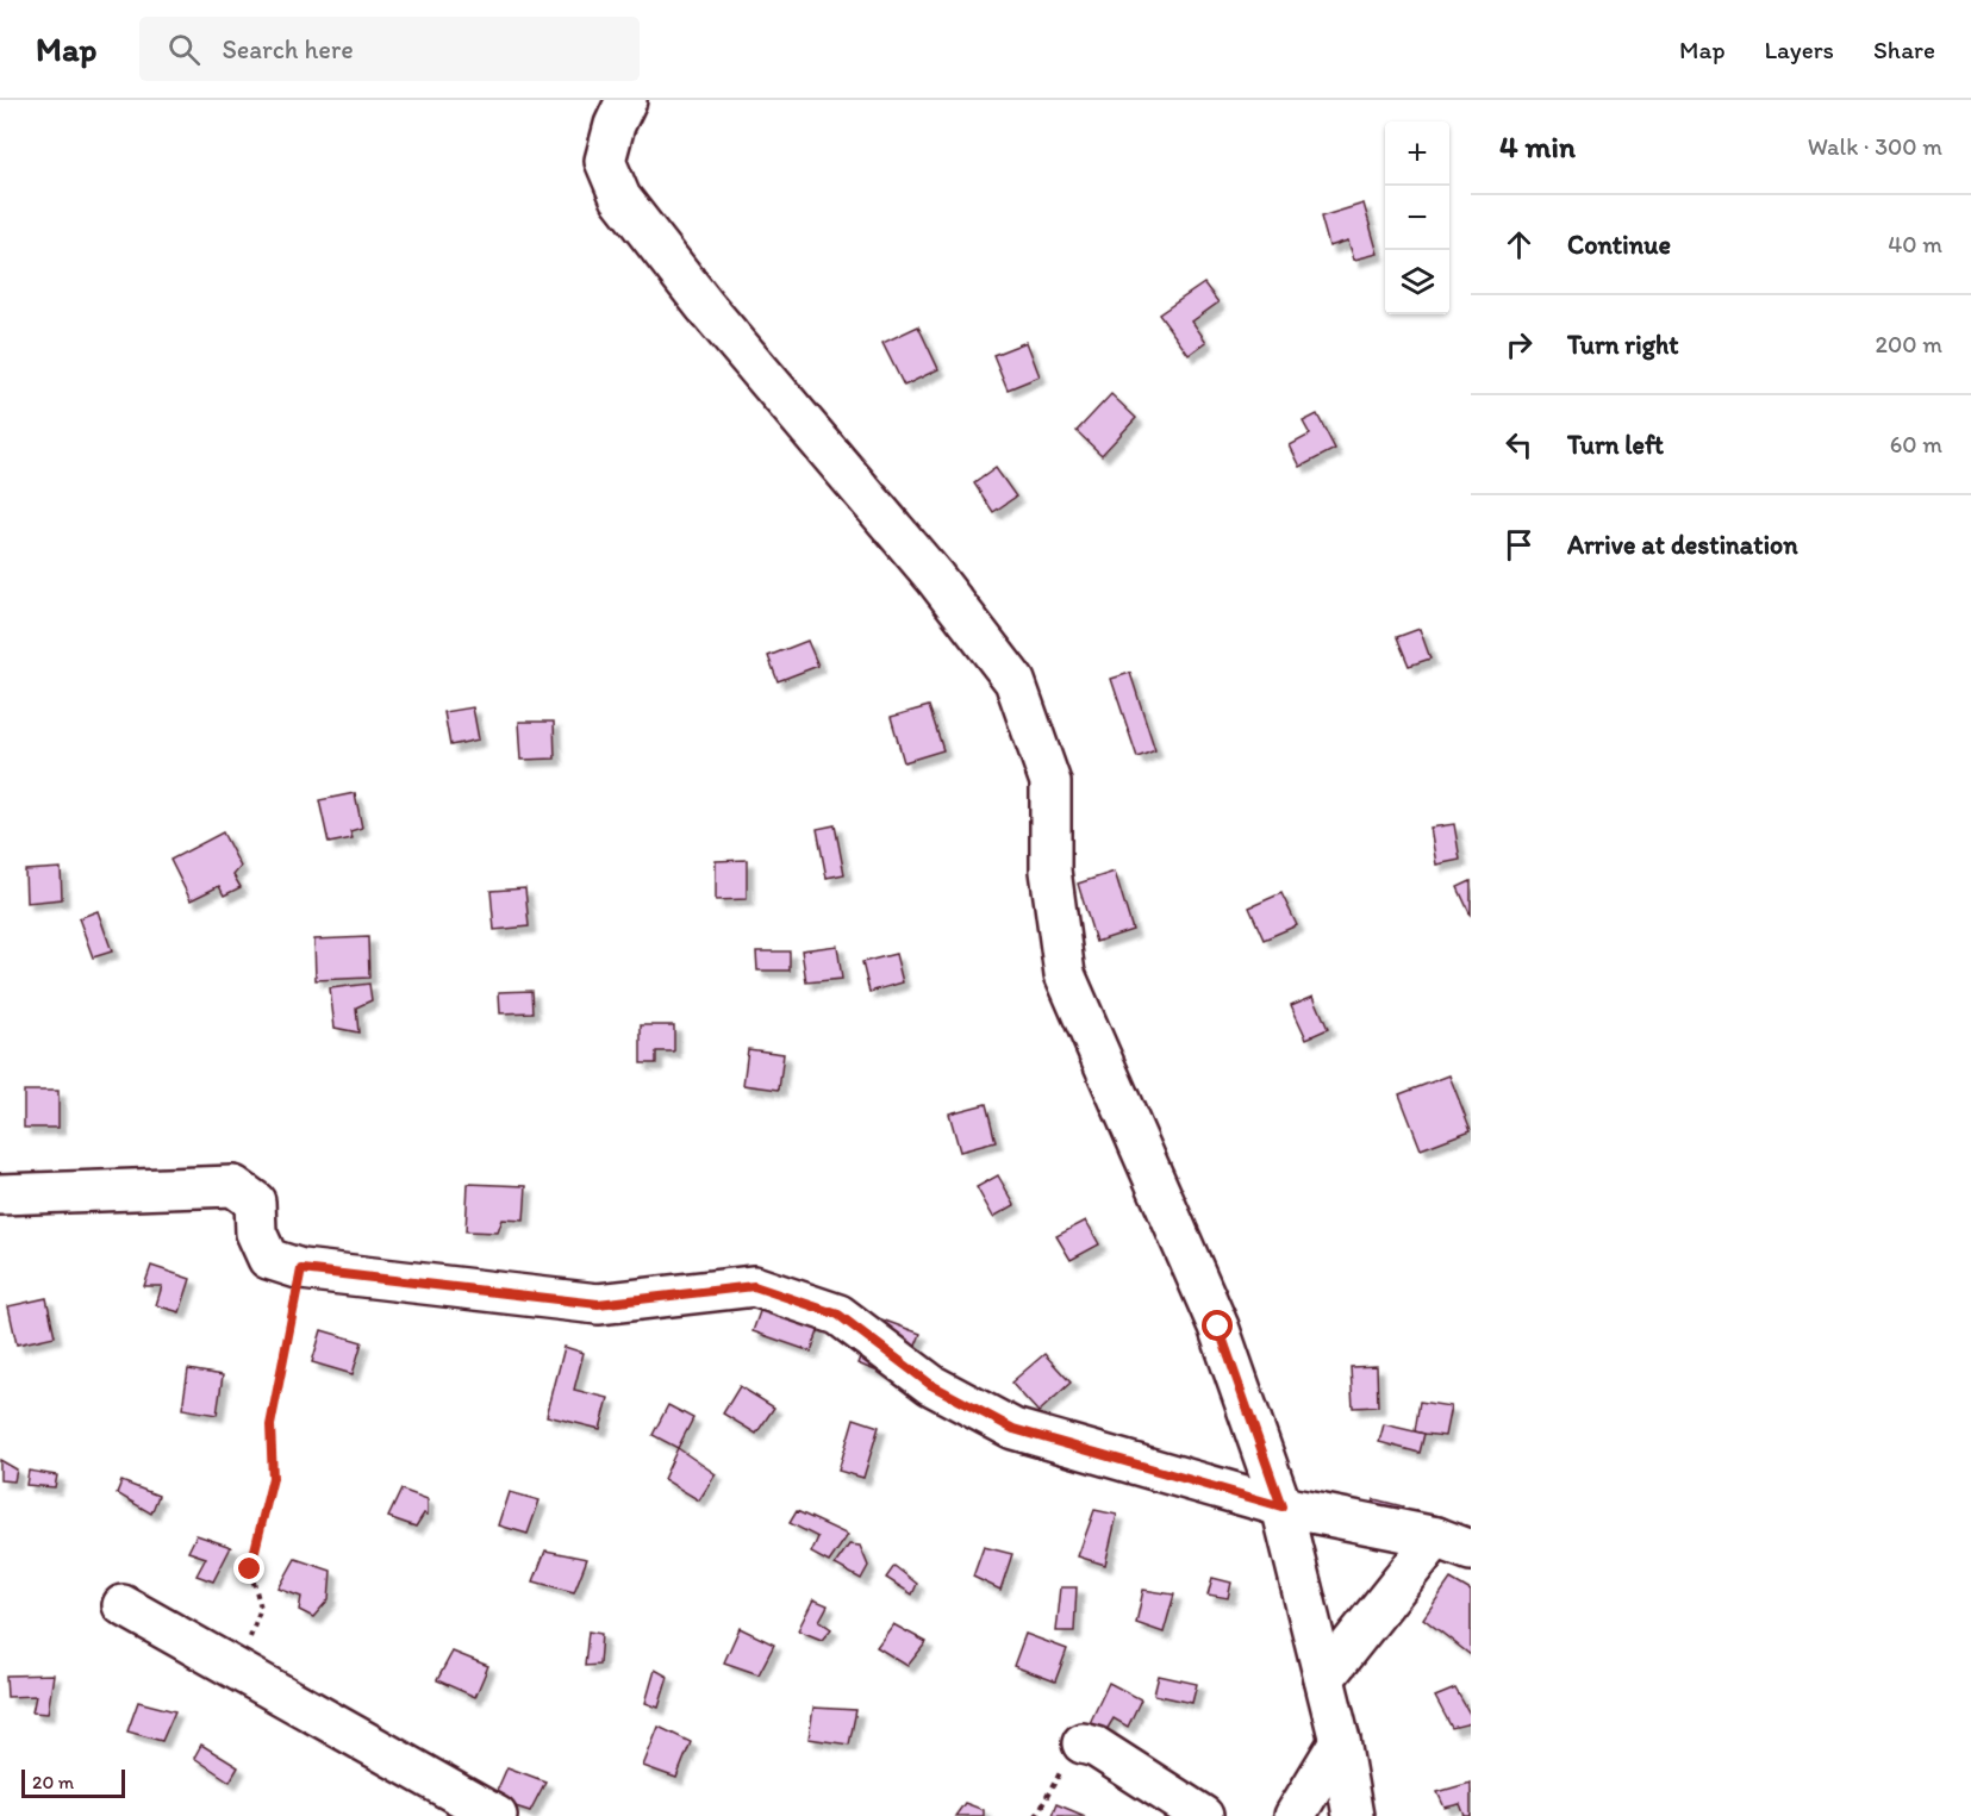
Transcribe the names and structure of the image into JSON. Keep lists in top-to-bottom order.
{
  "scale_bar": "20 m",
  "page": {
    "header": "Map",
    "search": "Search here",
    "nav": ["Map", "Layers", "Share"],
    "heading": ["4 min", "Walk · 300 m"],
    "map_buttons": ["+", "−"],
    "list": [
      ["Continue", "40 m"],
      ["Turn right", "200 m"],
      ["Turn left", "60 m"],
      "Arrive at destination"
    ],
    "scale": "20 m"
  }
}
